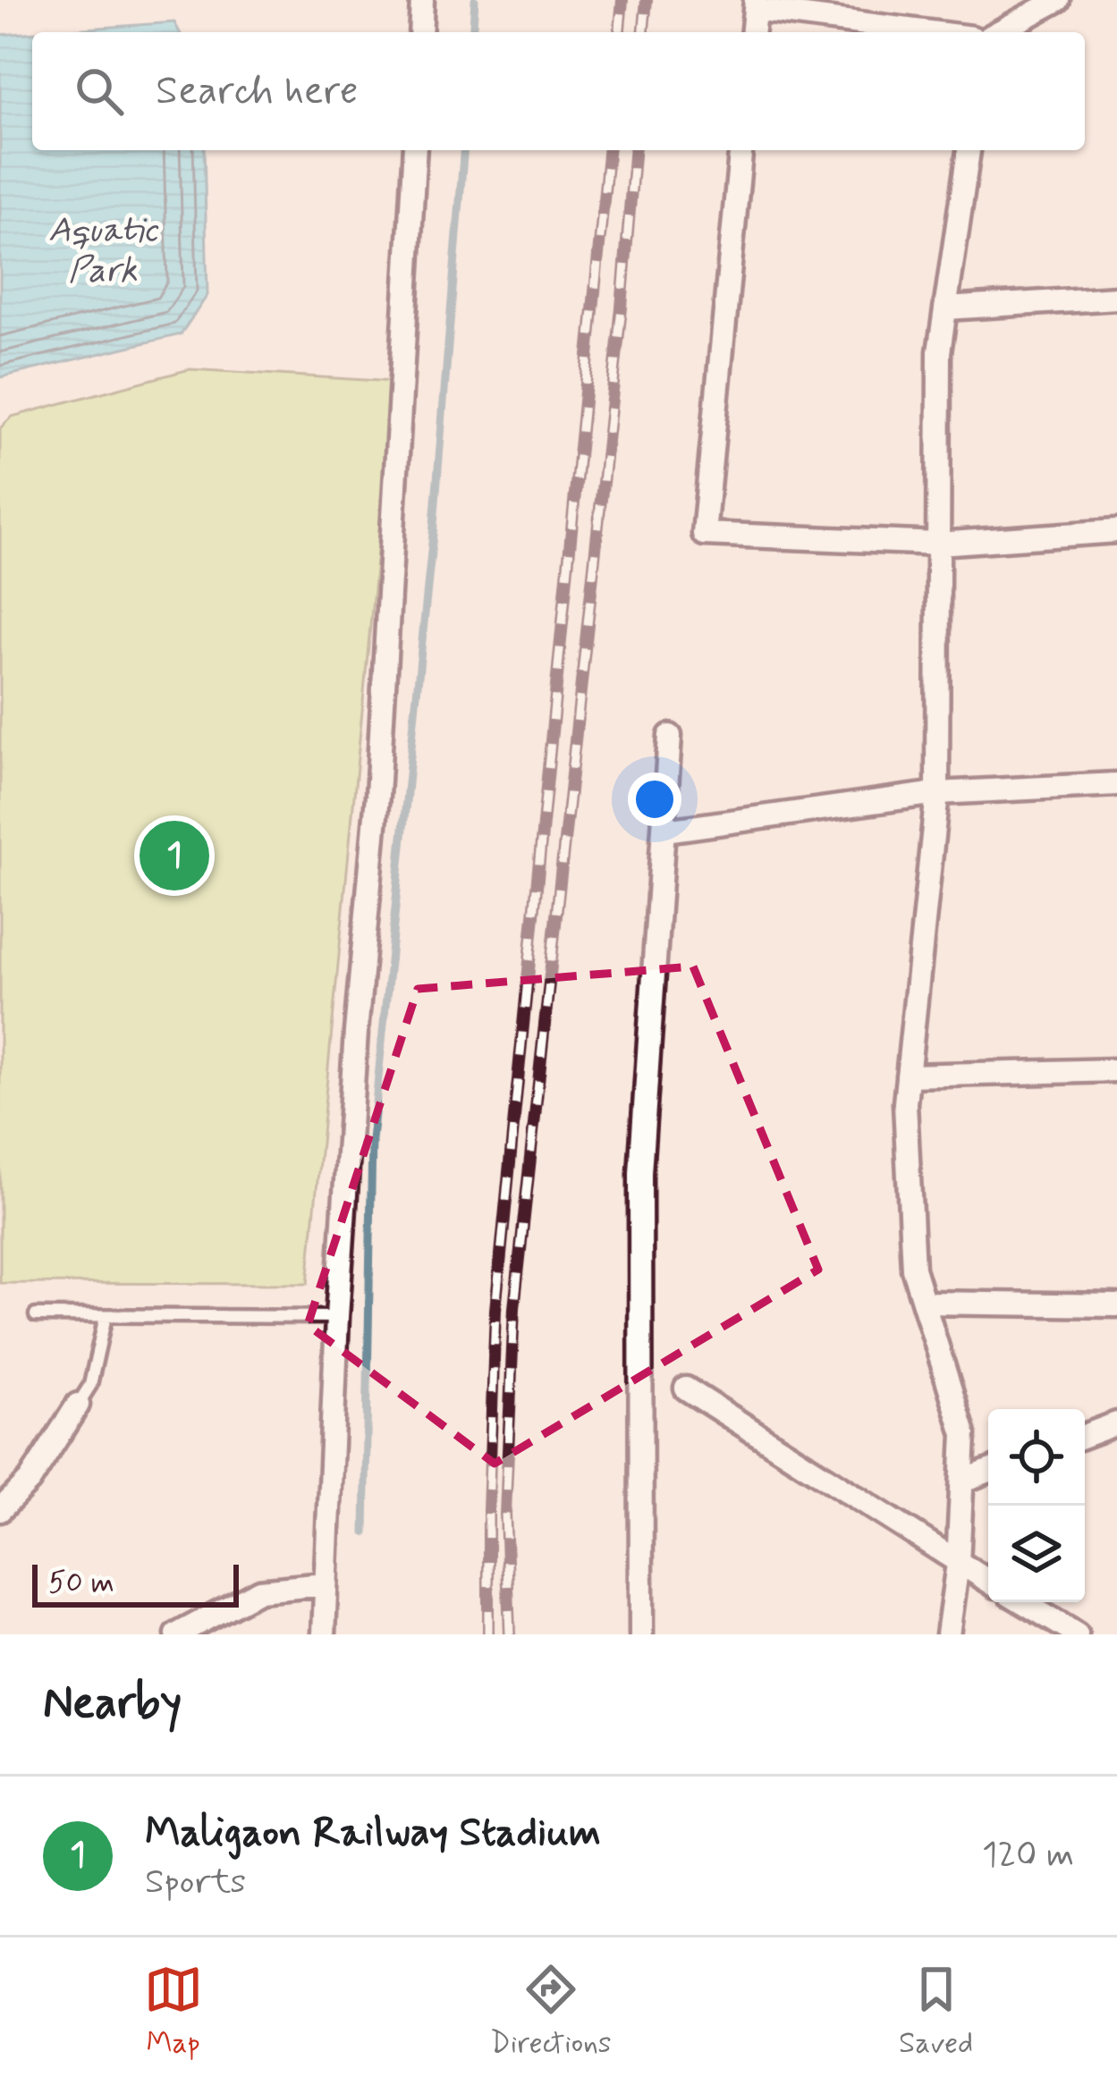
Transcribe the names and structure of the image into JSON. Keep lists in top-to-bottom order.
{
  "water": ["Aquatic Park"],
  "scale_bar": "50 m",
  "page": {
    "search": "Search here",
    "pins": "1",
    "scale": "50 m",
    "heading": "Nearby",
    "list": [
      {
        "mark": "1",
        "name": "Maligaon Railway Stadium",
        "note": "Sports",
        "value": "120 m"
      }
    ],
    "nav": ["Map", "Directions", "Saved"]
  }
}
